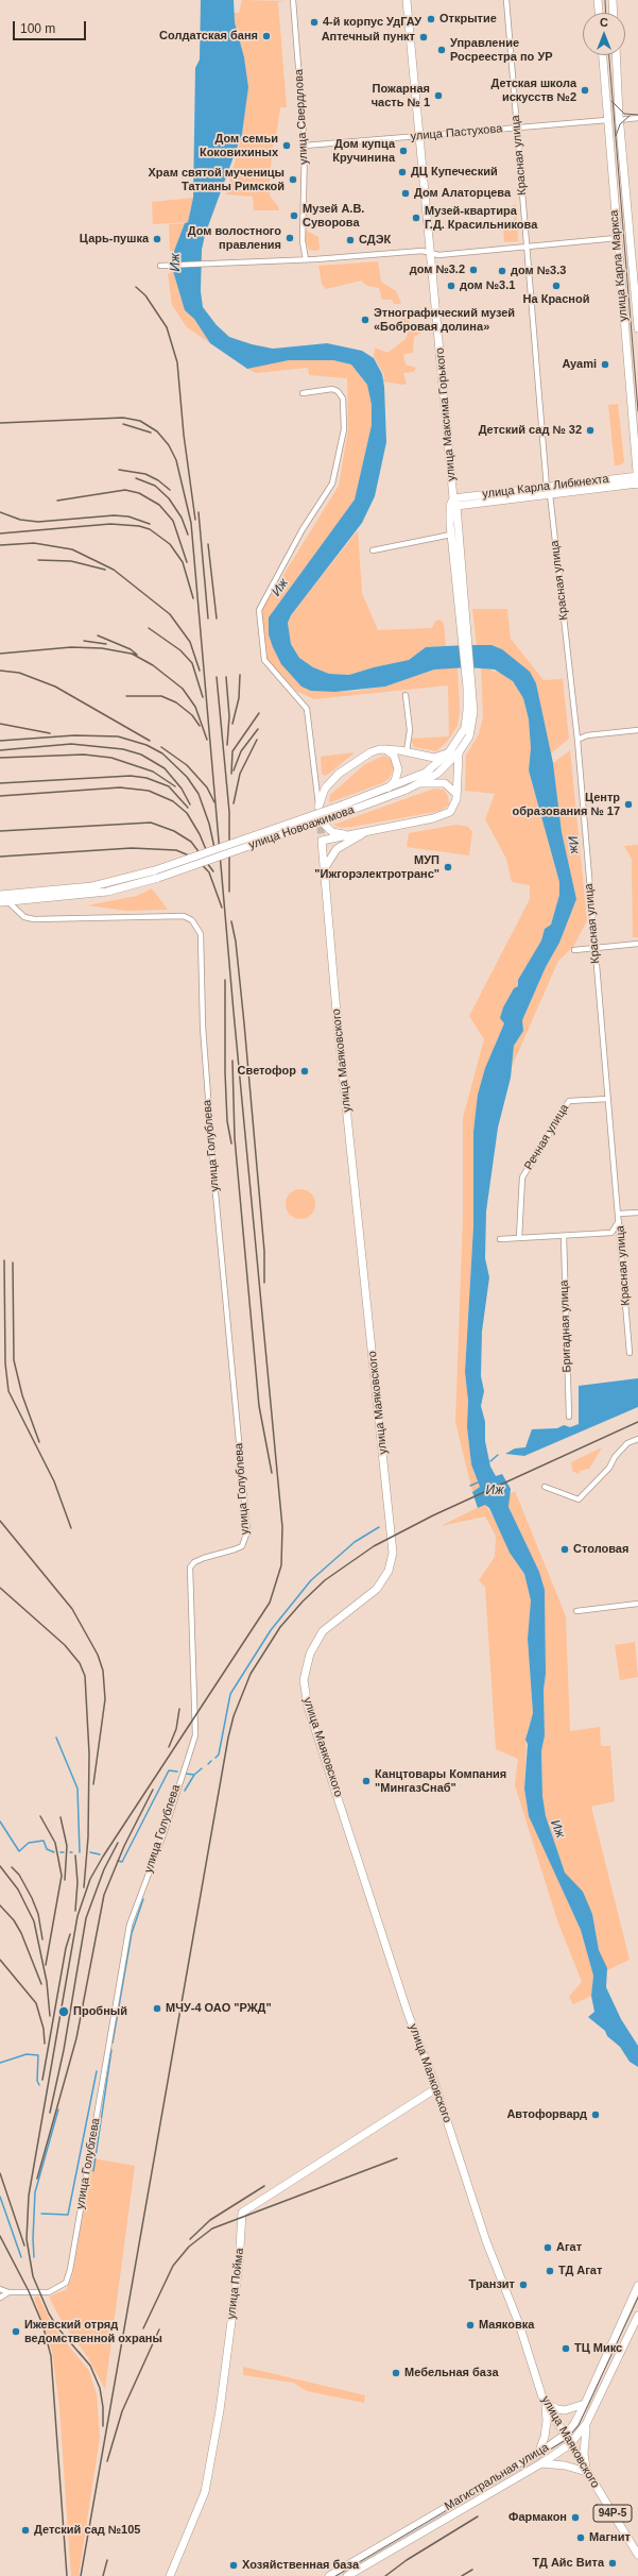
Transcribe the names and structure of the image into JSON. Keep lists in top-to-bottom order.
{
  "streets": {
    "main road": [
      "улица Карла Маркса",
      "улица Максима Горького",
      "улица Карла Либкнехта",
      "улица Новоажимова",
      "улица Маяковского",
      "улица Пойма",
      "Магистральная улица",
      "94Р-5"
    ],
    "street": [
      "улица Свердлова",
      "улица Пастухова",
      "Красная улица",
      "Речная улица",
      "улица Голублева",
      "Бригадная улица"
    ]
  },
  "crossings": [
    ["улица Свердлова", "улица Пастухова"],
    ["улица Пастухова", "Красная улица"],
    ["улица Пастухова", "улица Карла Маркса"],
    ["улица Пастухова", "улица Максима Горького"],
    ["Красная улица", "улица Карла Либкнехта"],
    ["Красная улица", "Речная улица"],
    ["улица Карла Маркса", "улица Карла Либкнехта"],
    ["улица Максима Горького", "улица Карла Либкнехта"],
    ["улица Максима Горького", "улица Новоажимова"],
    ["улица Новоажимова", "улица Голублева"],
    ["улица Маяковского", "улица Пойма"],
    ["улица Маяковского", "Магистральная улица"]
  ],
  "water": ["Иж"],
  "places": [
    "Открытие",
    "4-й корпус УдГАУ",
    "Солдатская баня",
    "Аптечный пункт",
    "Управление Росреестра по УР",
    "Детская школа искусств №2",
    "Пожарная часть № 1",
    "Дом семьи Коковихиных",
    "Дом купца Кручинина",
    "ДЦ Купеческий",
    "Храм святой мученицы Татианы Римской",
    "Дом Алаторцева",
    "Музей А.В. Суворова",
    "Музей-квартира Г.Д. Красильникова",
    "Дом волостного правления",
    "Царь-пушка",
    "СДЭК",
    "дом №3.2",
    "дом №3.3",
    "дом №3.1",
    "На Красной",
    "Этнографический музей «Бобровая долина»",
    "Ayami",
    "Детский сад № 32",
    "Центр образования № 17",
    "МУП \"Ижгорэлектротранс\"",
    "Светофор",
    "Столовая",
    "Канцтовары Компания \"МингазСнаб\"",
    "МЧУ-4 ОАО \"РЖД\"",
    "Пробный",
    "Автофорвард",
    "Агат",
    "ТД Агат",
    "Транзит",
    "Маяковка",
    "Ижевский отряд ведомственной охраны",
    "ТЦ Микс",
    "Мебельная база",
    "Фармакон",
    "Детский сад №105",
    "Магнит",
    "ТД Айс Вита",
    "Хозяйственная база"
  ],
  "scale_bar": "100 m",
  "north": "top"
}
